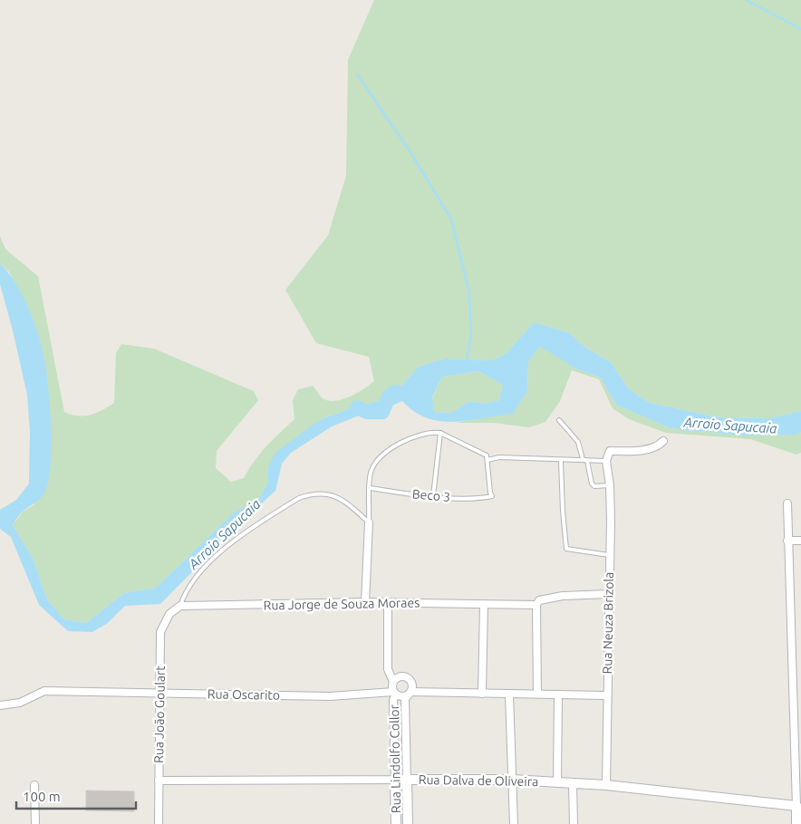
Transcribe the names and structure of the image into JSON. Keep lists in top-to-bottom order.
{
  "streets": {
    "street": [
      "Rua Jorge de Souza Moraes",
      "Rua Neuza Brizola",
      "Rua Oscarito",
      "Rua João Goulart",
      "Rua Lindolfo Collor",
      "Rua Dalva de Oliveira"
    ],
    "lane": ["Beco 3"]
  },
  "crossings": [
    ["Rua Jorge de Souza Moraes", "Rua João Goulart"],
    ["Rua Neuza Brizola", "Rua Dalva de Oliveira"],
    ["Rua Oscarito", "Rua João Goulart"],
    ["Rua Oscarito", "Rua Lindolfo Collor"],
    ["Rua João Goulart", "Rua Dalva de Oliveira"],
    ["Rua Lindolfo Collor", "Rua Dalva de Oliveira"]
  ],
  "water": ["Arroio Sapucaia"],
  "scale_bar": "100 m"
}
